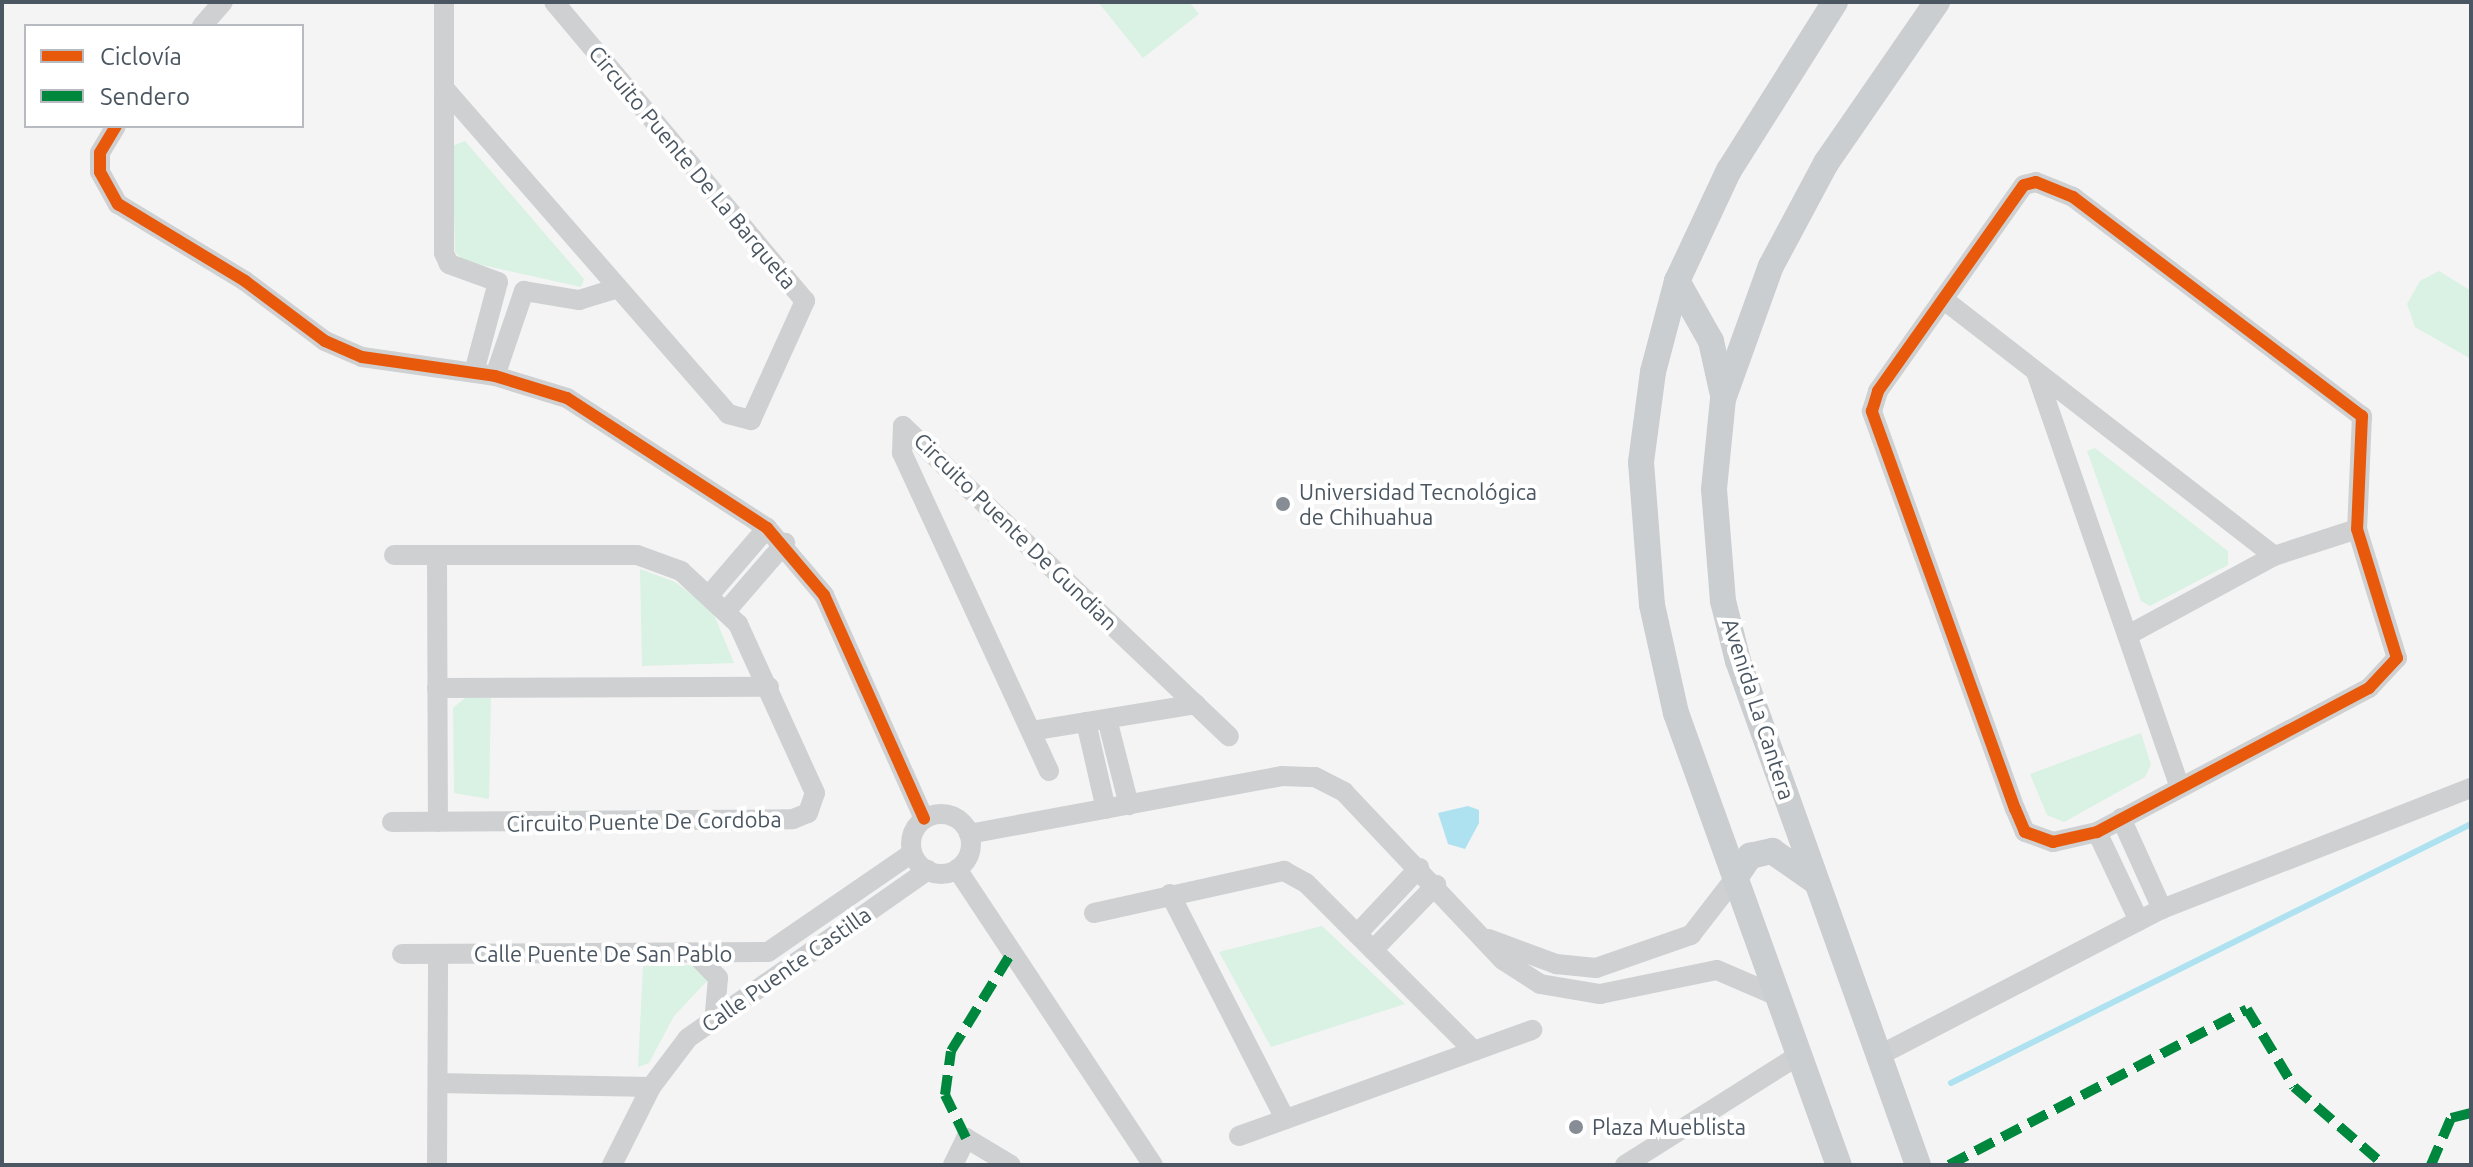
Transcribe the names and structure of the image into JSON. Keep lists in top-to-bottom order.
{
  "streets": {
    "main road": ["Avenida La Cantera"],
    "street": [
      "Circuito Puente De La Barqueta",
      "Circuito Puente De Gundian",
      "Circuito Puente De Cordoba",
      "Calle Puente De San Pablo",
      "Calle Puente Castilla"
    ]
  },
  "crossings": [
    ["Calle Puente De San Pablo", "Calle Puente Castilla"]
  ],
  "places": ["Universidad Tecnológica de Chihuahua", "Plaza Mueblista"],
  "legend": ["Ciclovía", "Sendero"]
}
